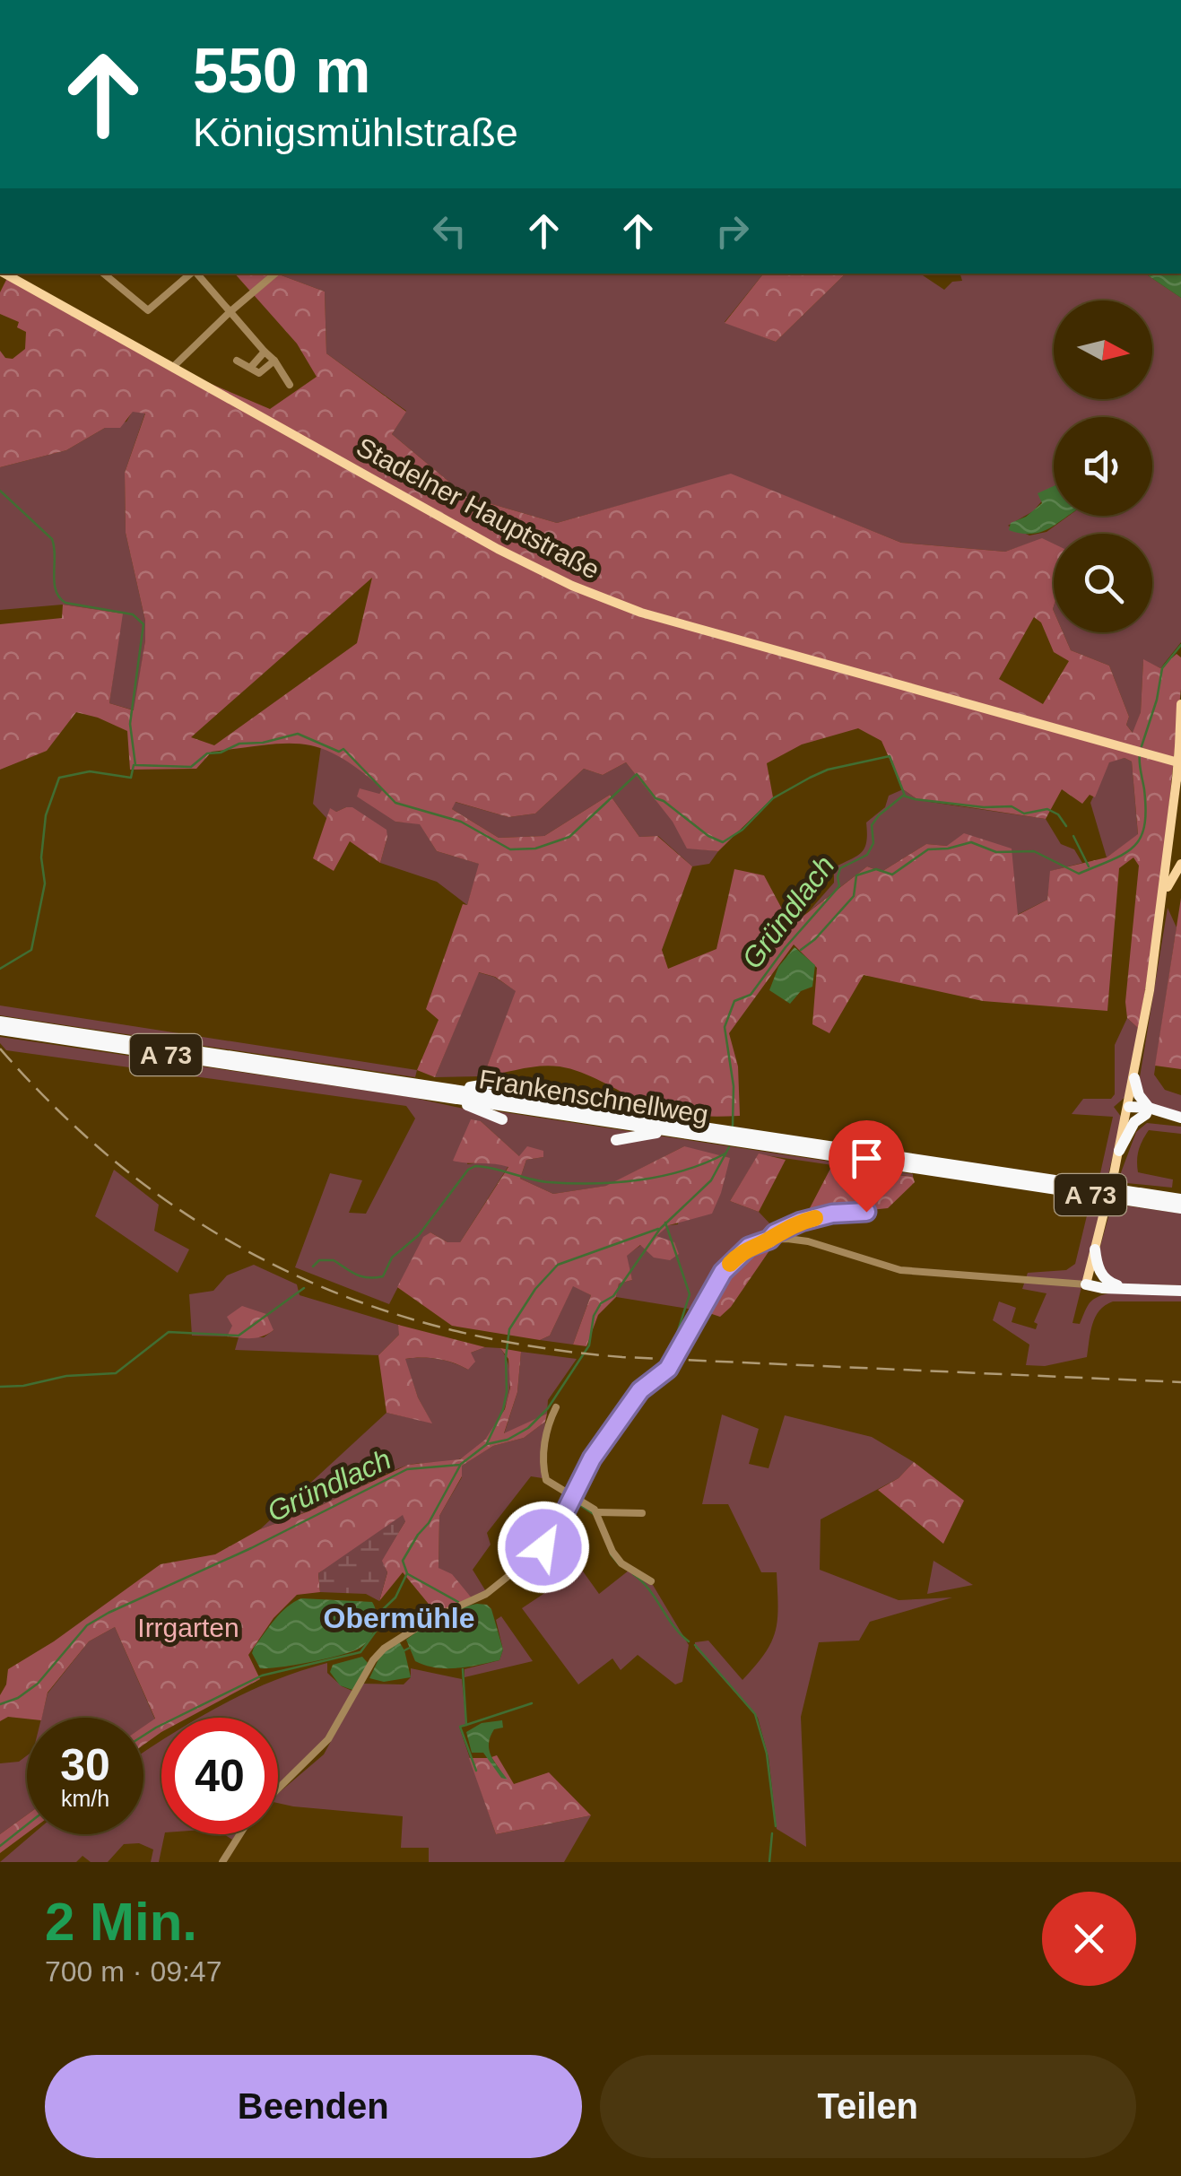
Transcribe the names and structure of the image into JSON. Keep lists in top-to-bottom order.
{
  "streets": {
    "highway": ["A 73", "Frankenschnellweg"],
    "main road": ["Stadelner Hauptstraße"]
  },
  "districts": ["Obermühle"],
  "water": ["Gründlach"],
  "parks": ["Irrgarten"],
  "north": "right",
  "page": {
    "turn": ["550 m", "Königsmühlstraße"],
    "speed": "30 km/h",
    "limit": "40",
    "heading": ["2 Min.", "700 m · 09:47"],
    "buttons": ["Beenden", "Teilen"]
  }
}
